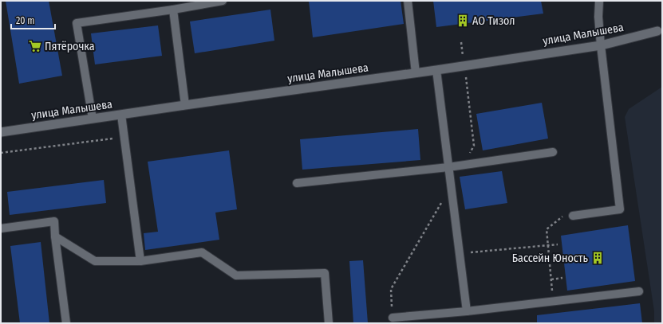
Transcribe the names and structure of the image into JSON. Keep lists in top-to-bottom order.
{
  "streets": {
    "street": ["улица Малышева"]
  },
  "places": {
    "building": ["АО Тизол", "Бассейн Юность"],
    "supermarket": ["Пятёрочка"]
  },
  "scale_bar": "20 m"
}
